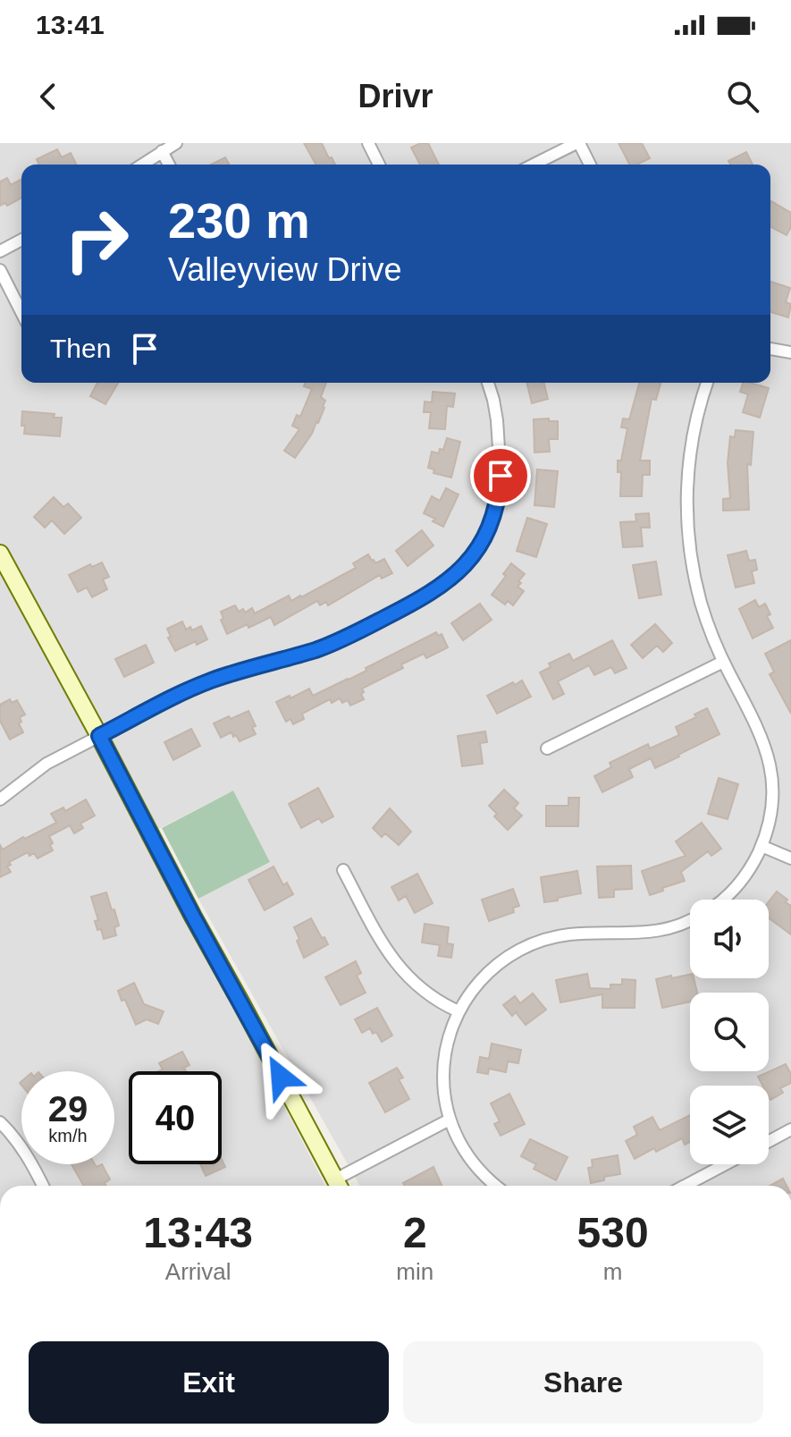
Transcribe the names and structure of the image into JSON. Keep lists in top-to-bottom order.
{
  "page": {
    "status": "13:41",
    "header": "Drivr",
    "turn": ["230 m", "Valleyview Drive"],
    "then": "Then",
    "speed": "29 km/h",
    "limit": "40",
    "eta": [
      "13:43",
      "Arrival",
      "2",
      "min",
      "530",
      "m"
    ],
    "buttons": ["Exit", "Share"]
  }
}
